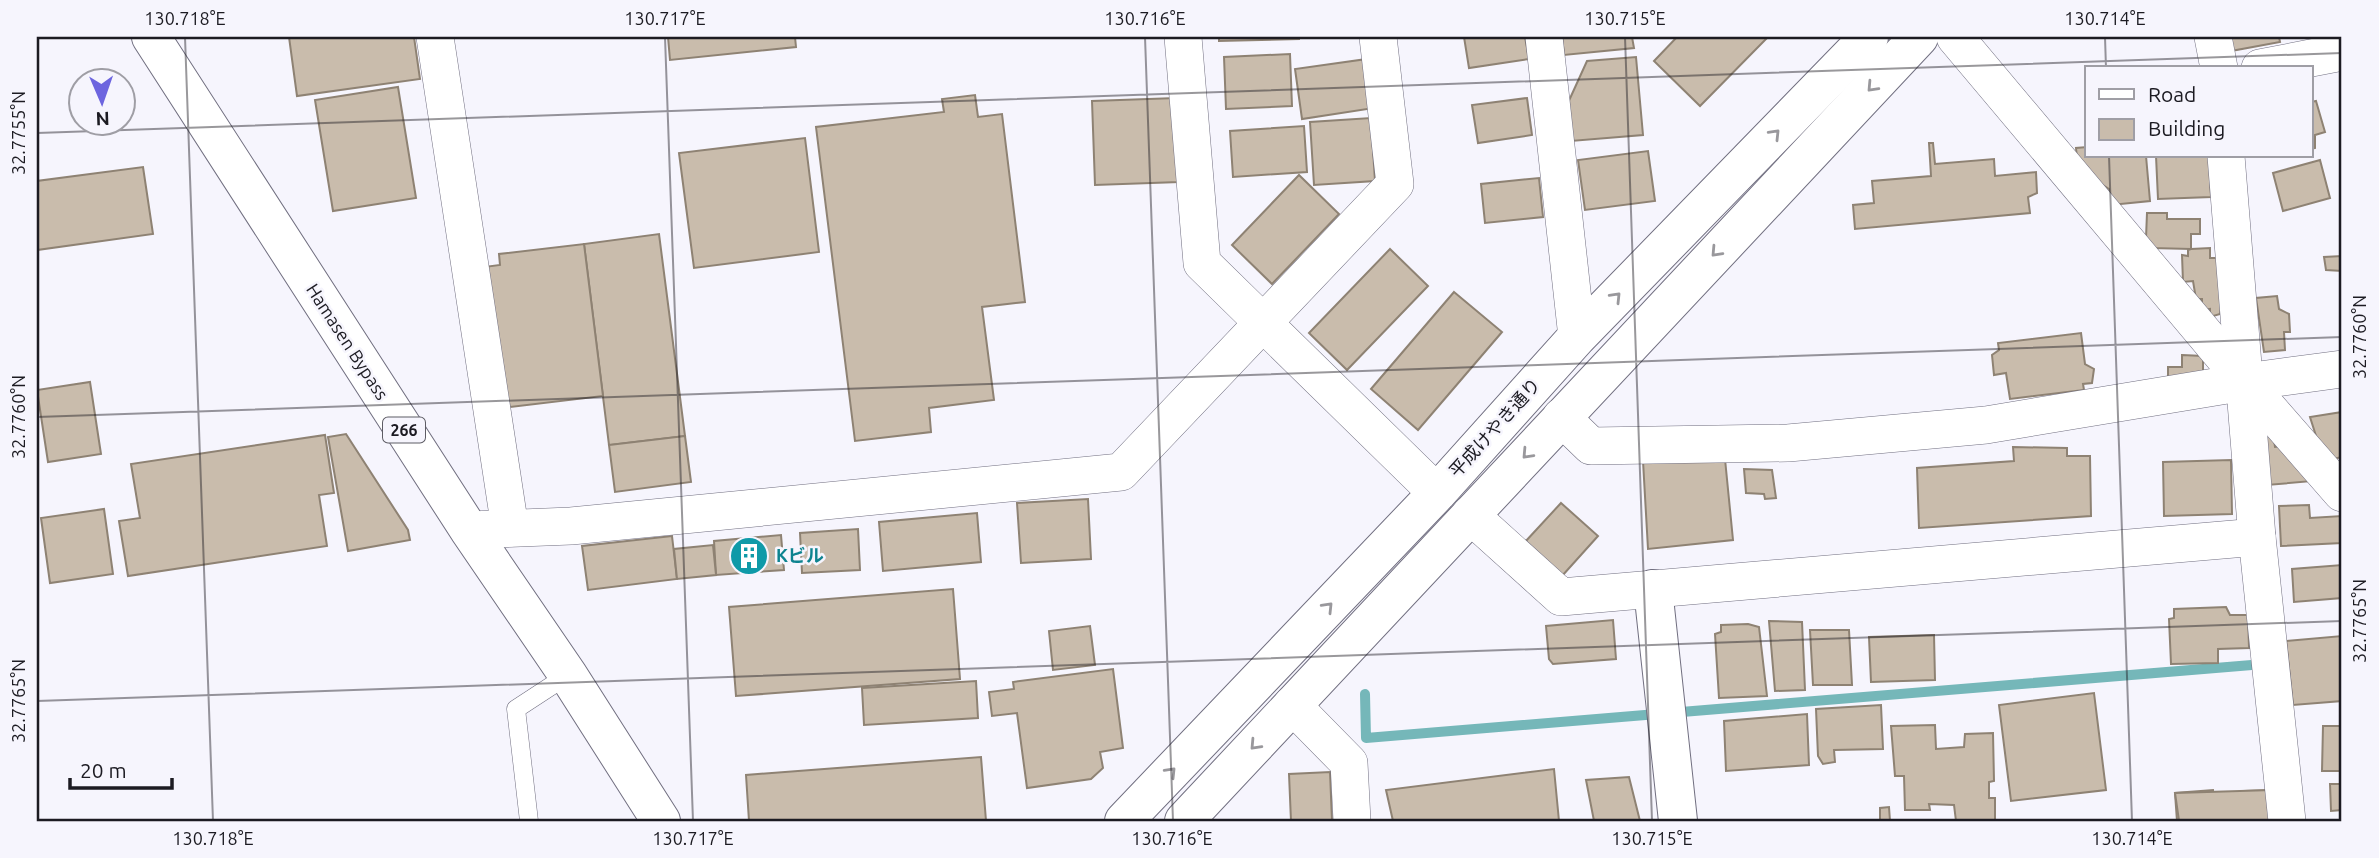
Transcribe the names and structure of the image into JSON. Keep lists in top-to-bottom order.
{
  "streets": {
    "main road": ["Hamasen Bypass", "平成けやき通り", "266"]
  },
  "places": {
    "building": ["Kビル"]
  },
  "legend": ["Road", "Building"],
  "scale_bar": "20 m",
  "north": "bottom",
  "coordinates": [
    "130.718°E",
    "130.717°E",
    "130.716°E",
    "130.715°E",
    "130.714°E",
    "32.7755°N",
    "32.7760°N",
    "32.7765°N"
  ]
}
